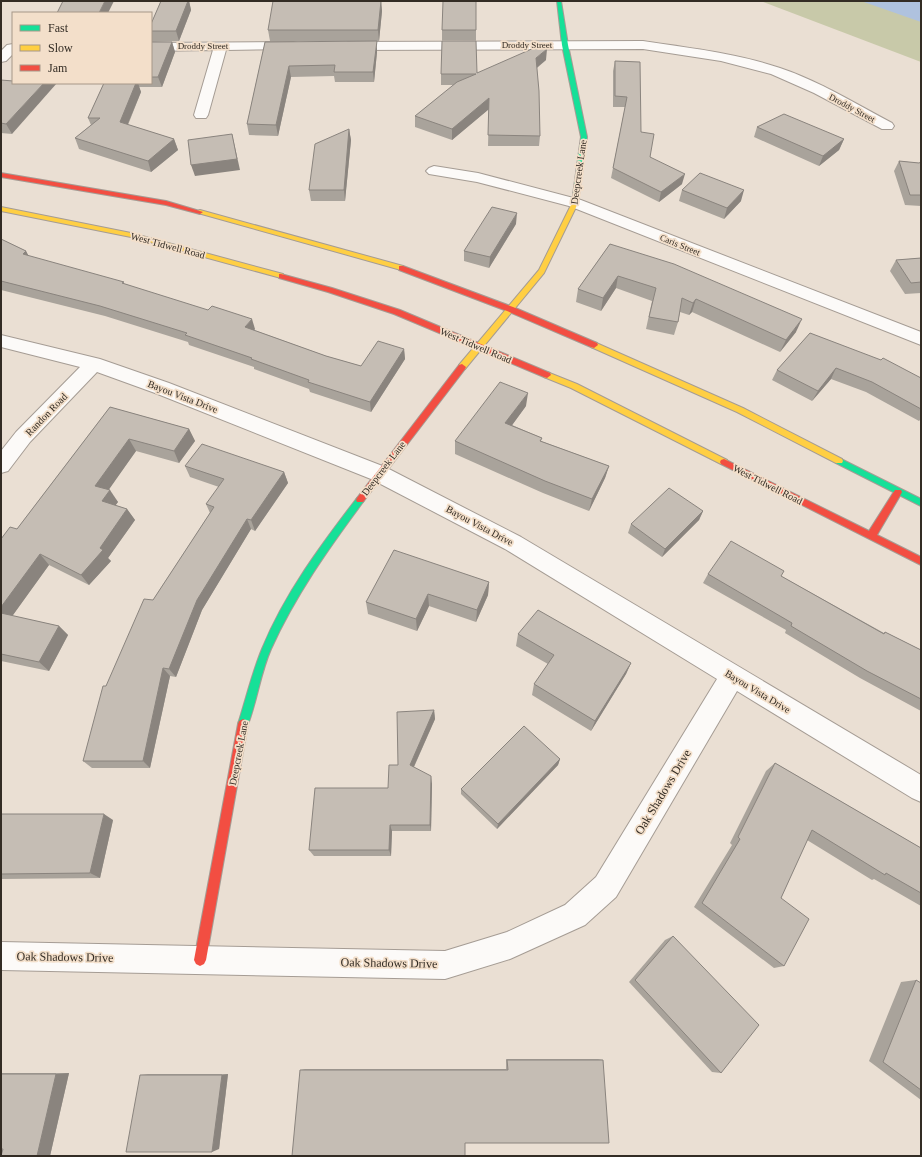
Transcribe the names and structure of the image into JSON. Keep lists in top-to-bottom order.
{
  "streets": {
    "main road": ["Deepcreek Lane", "West Tidwell Road"],
    "street": [
      "Droddy Street",
      "Caris Street",
      "Bayou Vista Drive",
      "Randon Road",
      "Oak Shadows Drive"
    ]
  },
  "crossings": [
    ["Droddy Street", "Deepcreek Lane"],
    ["Deepcreek Lane", "West Tidwell Road"],
    ["Deepcreek Lane", "Caris Street"],
    ["Deepcreek Lane", "Bayou Vista Drive"],
    ["Deepcreek Lane", "Oak Shadows Drive"],
    ["Bayou Vista Drive", "Randon Road"],
    ["Bayou Vista Drive", "Oak Shadows Drive"]
  ],
  "legend": ["Fast", "Slow", "Jam"]
}
